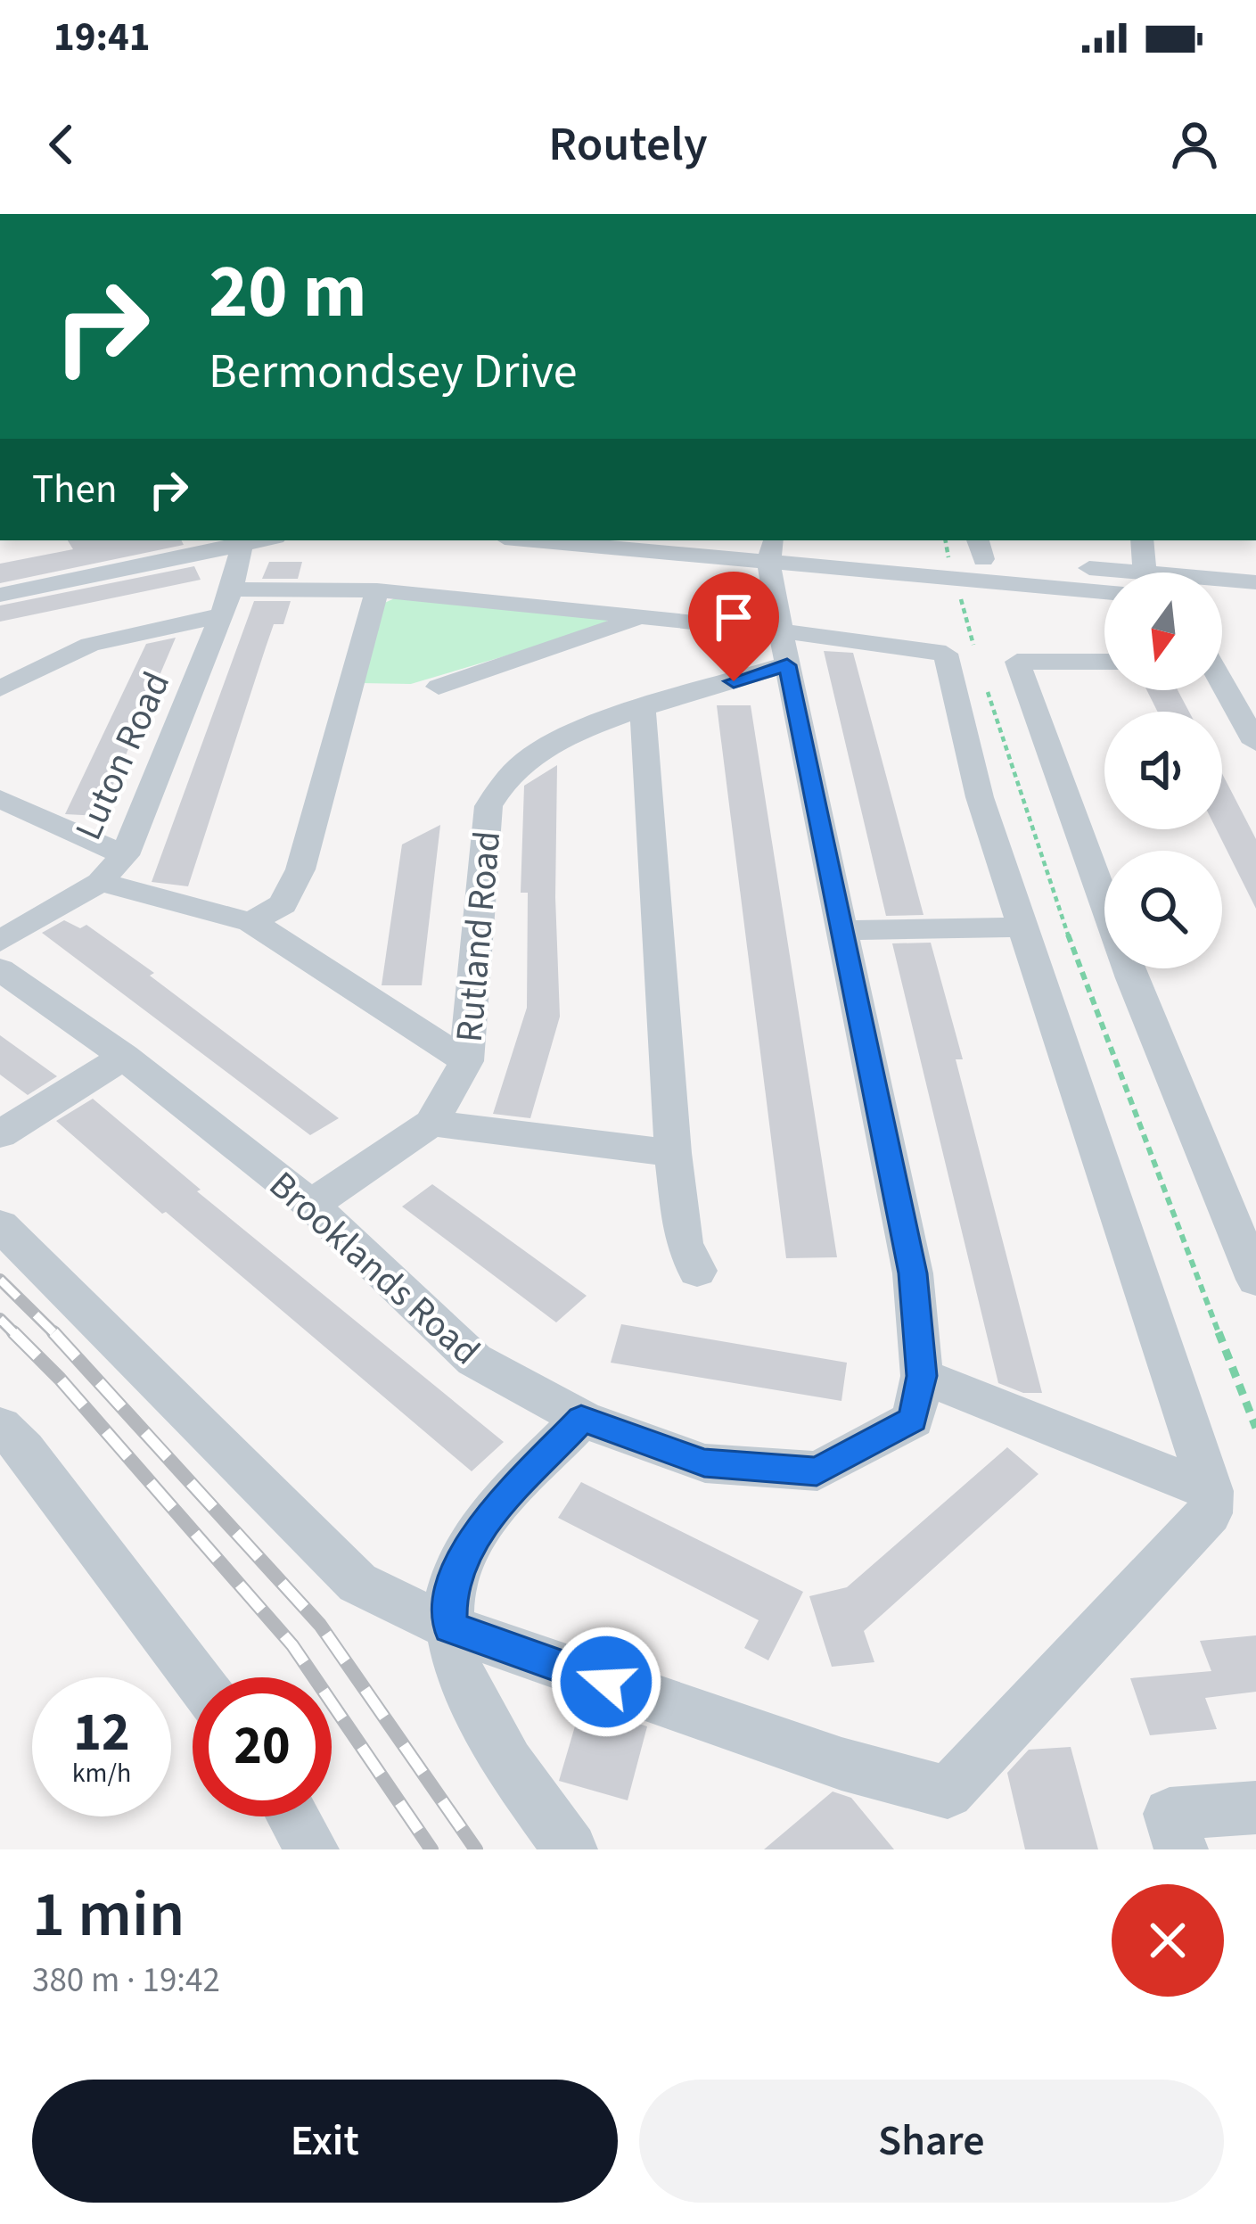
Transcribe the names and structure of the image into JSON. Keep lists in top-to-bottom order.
{
  "streets": {
    "street": ["Luton Road", "Rutland Road", "Brooklands Road"]
  },
  "crossings": [
    ["Rutland Road", "Brooklands Road"]
  ],
  "north": "bottom",
  "page": {
    "status": "19:41",
    "header": "Routely",
    "turn": ["20 m", "Bermondsey Drive"],
    "then": "Then",
    "speed": "12 km/h",
    "limit": "20",
    "heading": ["1 min", "380 m · 19:42"],
    "buttons": ["Exit", "Share"]
  }
}
